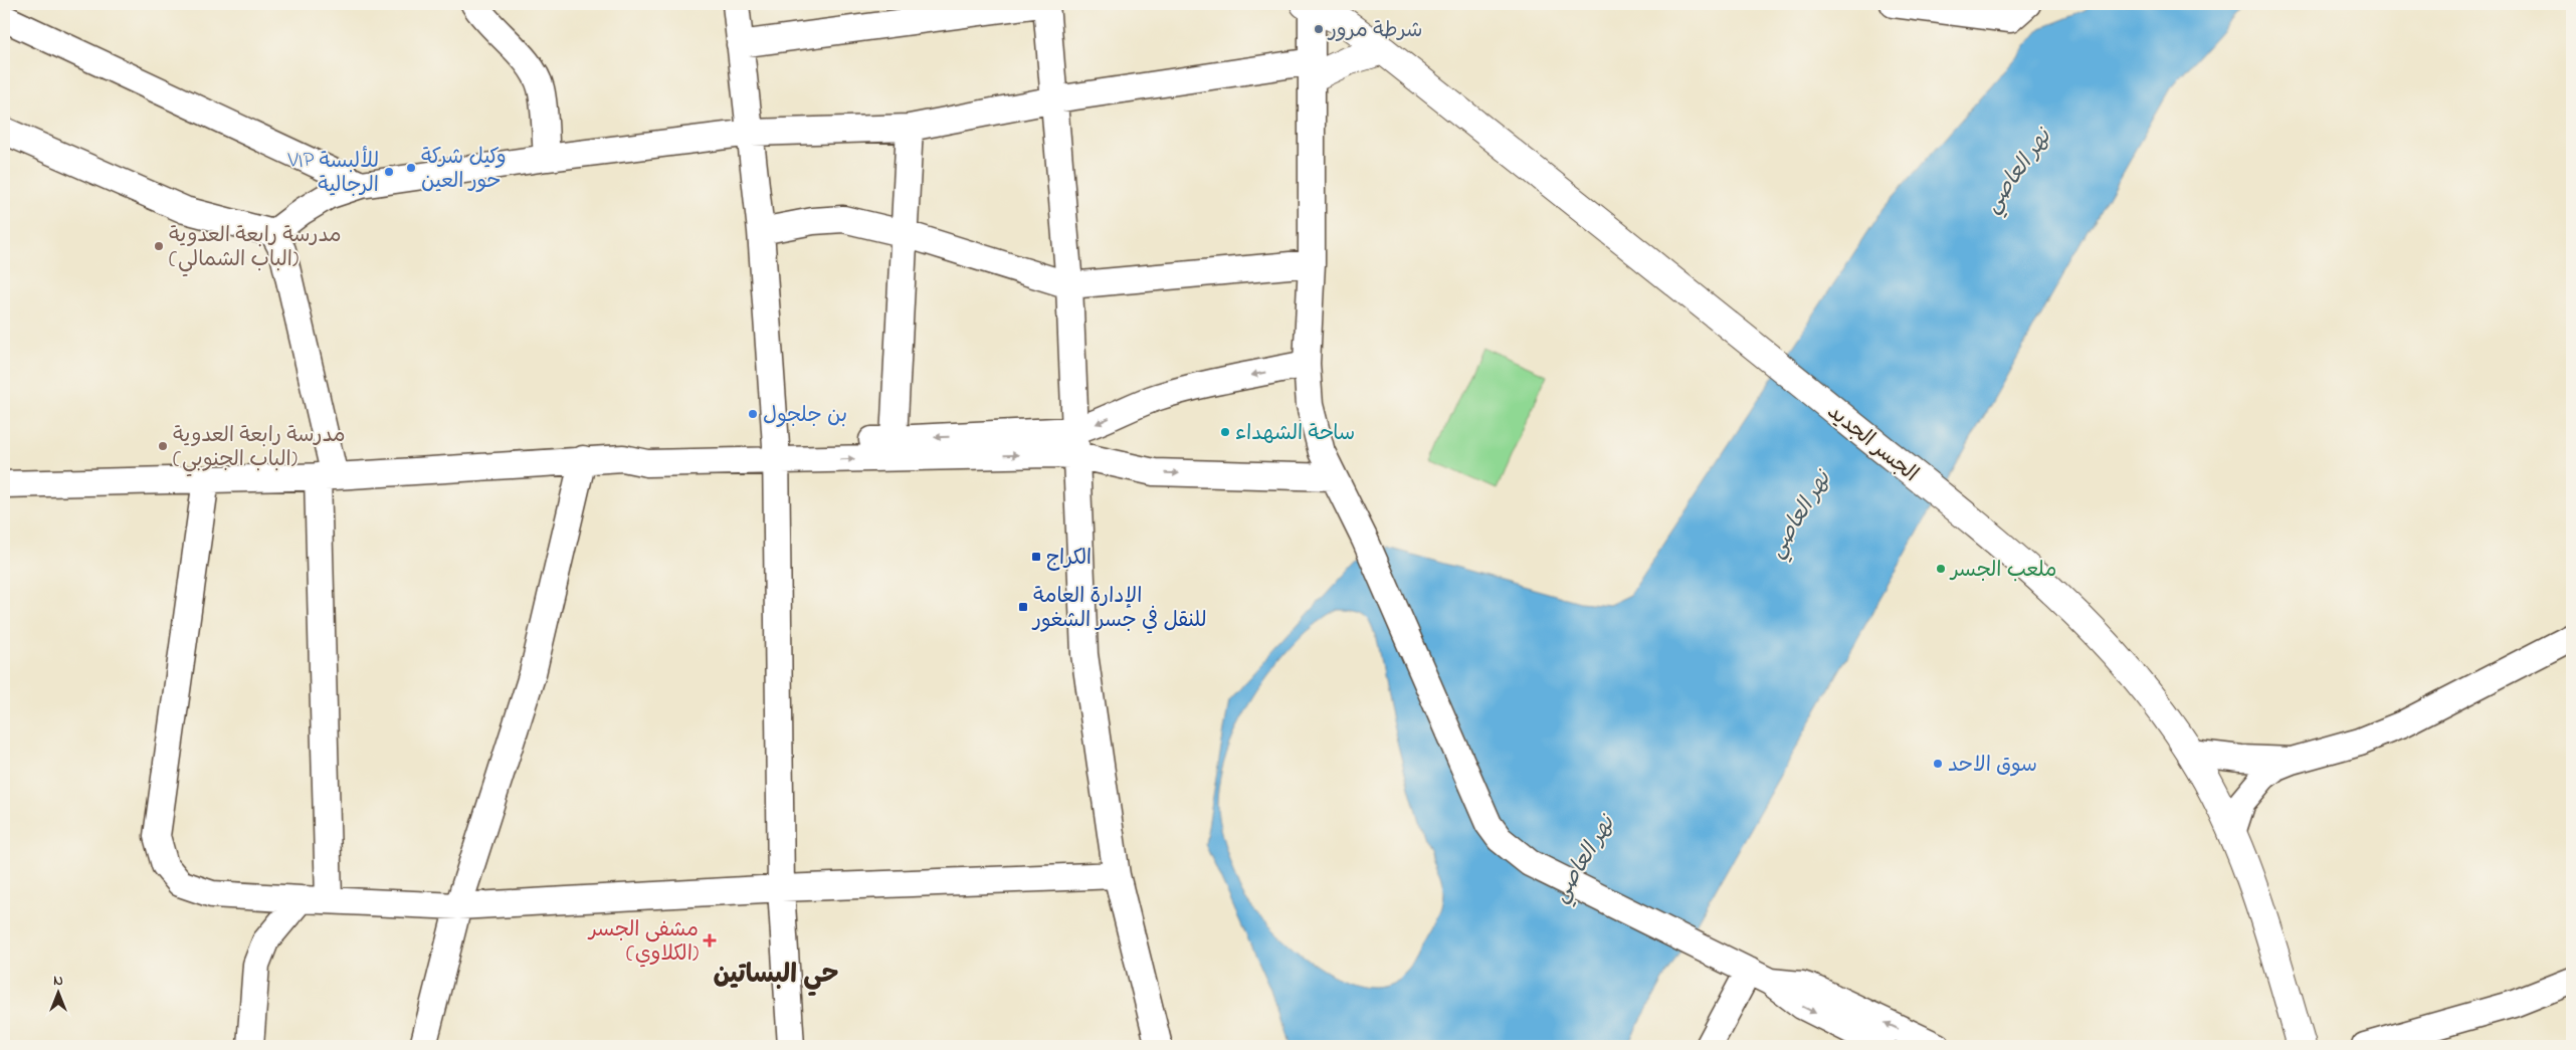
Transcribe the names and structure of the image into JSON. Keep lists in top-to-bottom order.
{
  "streets": {
    "main road": ["الجسر الجديد"]
  },
  "districts": ["حي البساتين"],
  "water": ["نهر العاصي"],
  "places": {
    "other": [
      "شرطة مرور",
      "وكيل شركة حور العين",
      "VIP للألبسة الرجالية",
      "مدرسة رابعة العدوية (الباب الشمالي)",
      "بن جلجول",
      "ساحة الشهداء",
      "مدرسة رابعة العدوية (الباب الجنوبي)",
      "ملعب الجسر",
      "سوق الاحد"
    ],
    "transit": ["الكراج", "الإدارة العامة للنقل في جسر الشغور"],
    "health": ["مشفى الجسر (الكلاوي)"]
  },
  "north": "top"
}
